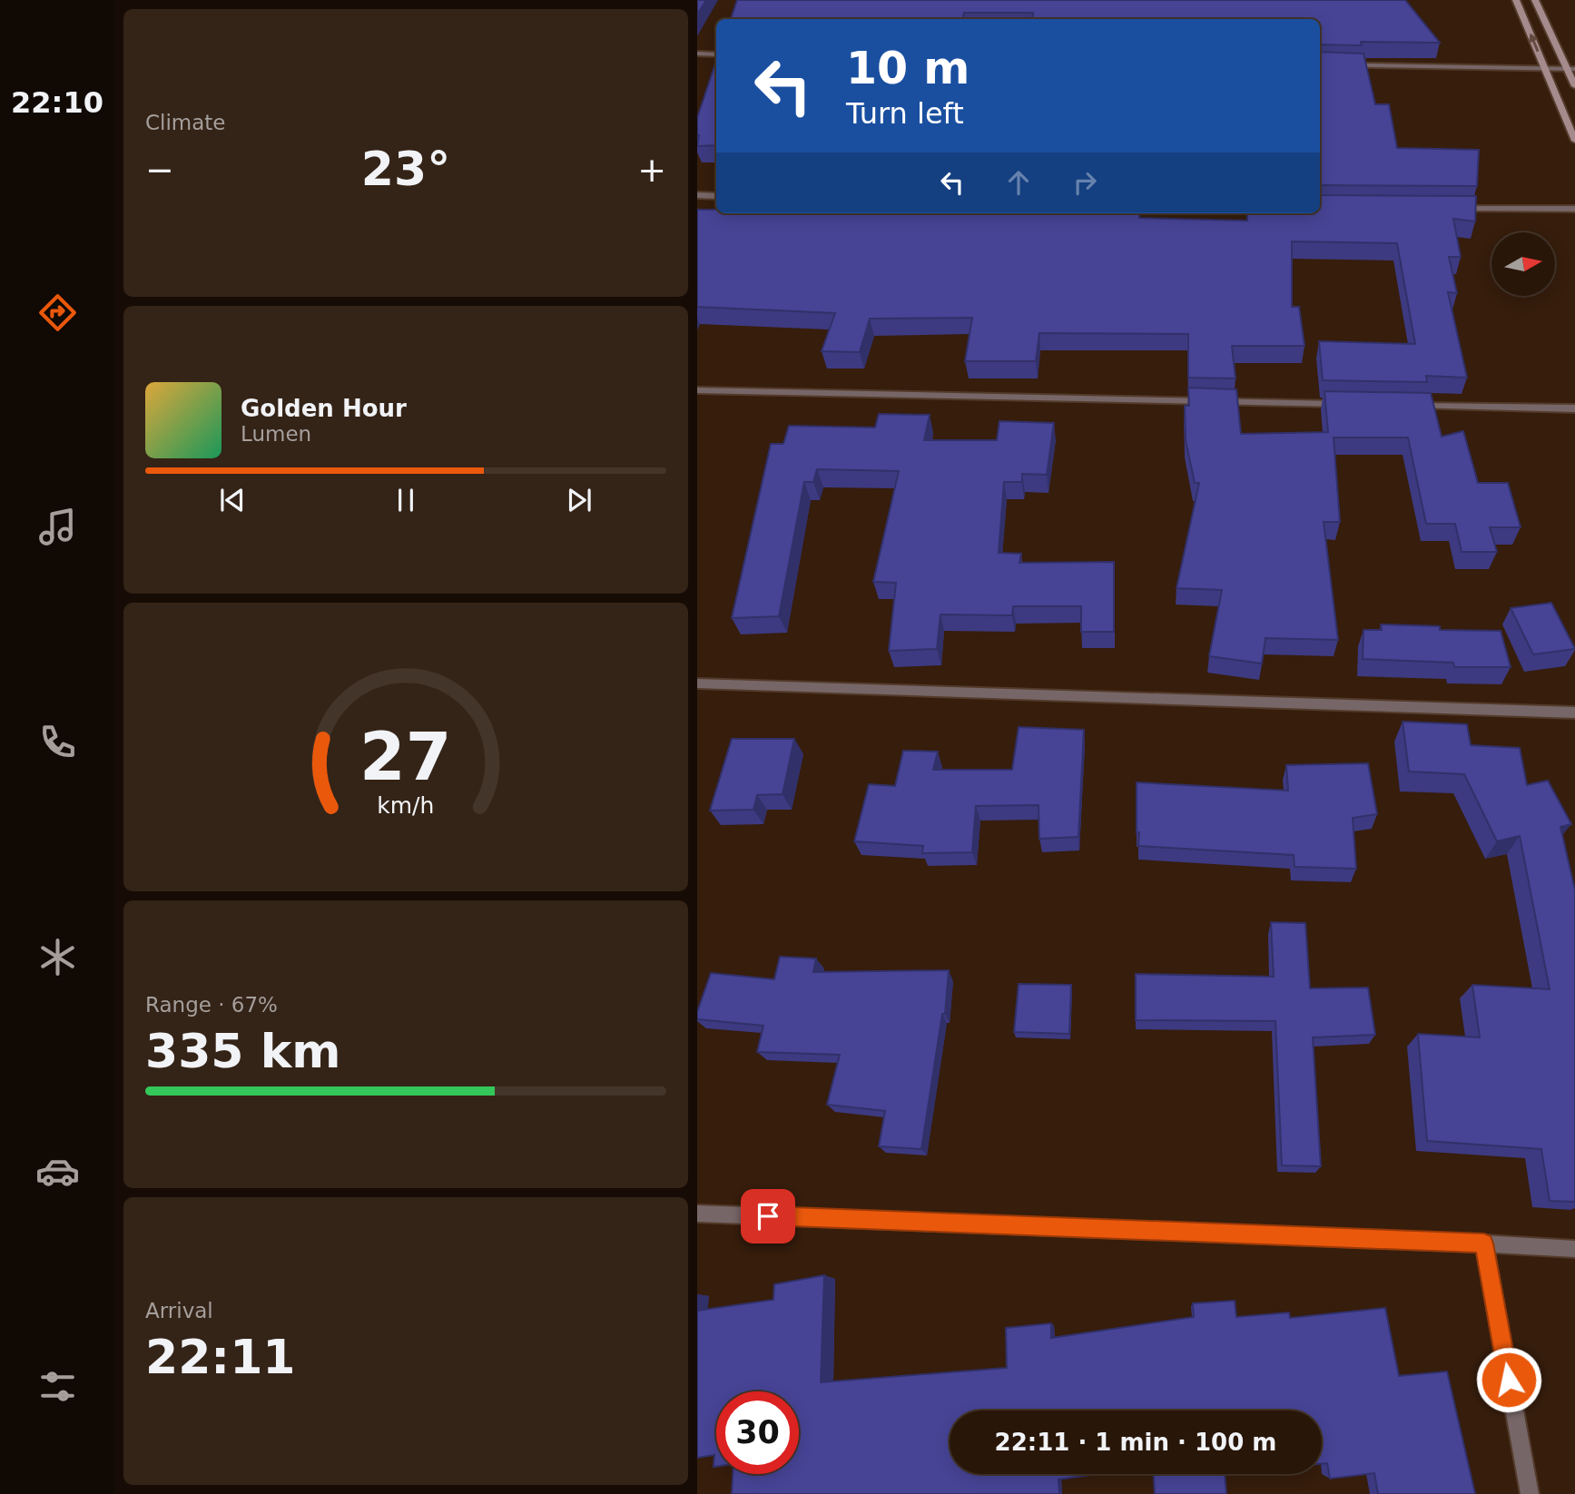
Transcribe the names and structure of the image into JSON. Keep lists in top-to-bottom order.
{
  "north": "right",
  "page": {
    "tabs": "22:10",
    "tile": [
      "Climate",
      ["Range · 67%", "335 km"],
      ["Arrival", "22:11"]
    ],
    "turn": ["10 m", "Turn left"],
    "heat": ["−", "23°", "+"],
    "song": ["Golden Hour", "Lumen"],
    "limit": "30",
    "trip": "22:11 · 1 min · 100 m",
    "gauge": ["27", "km/h"]
  }
}
